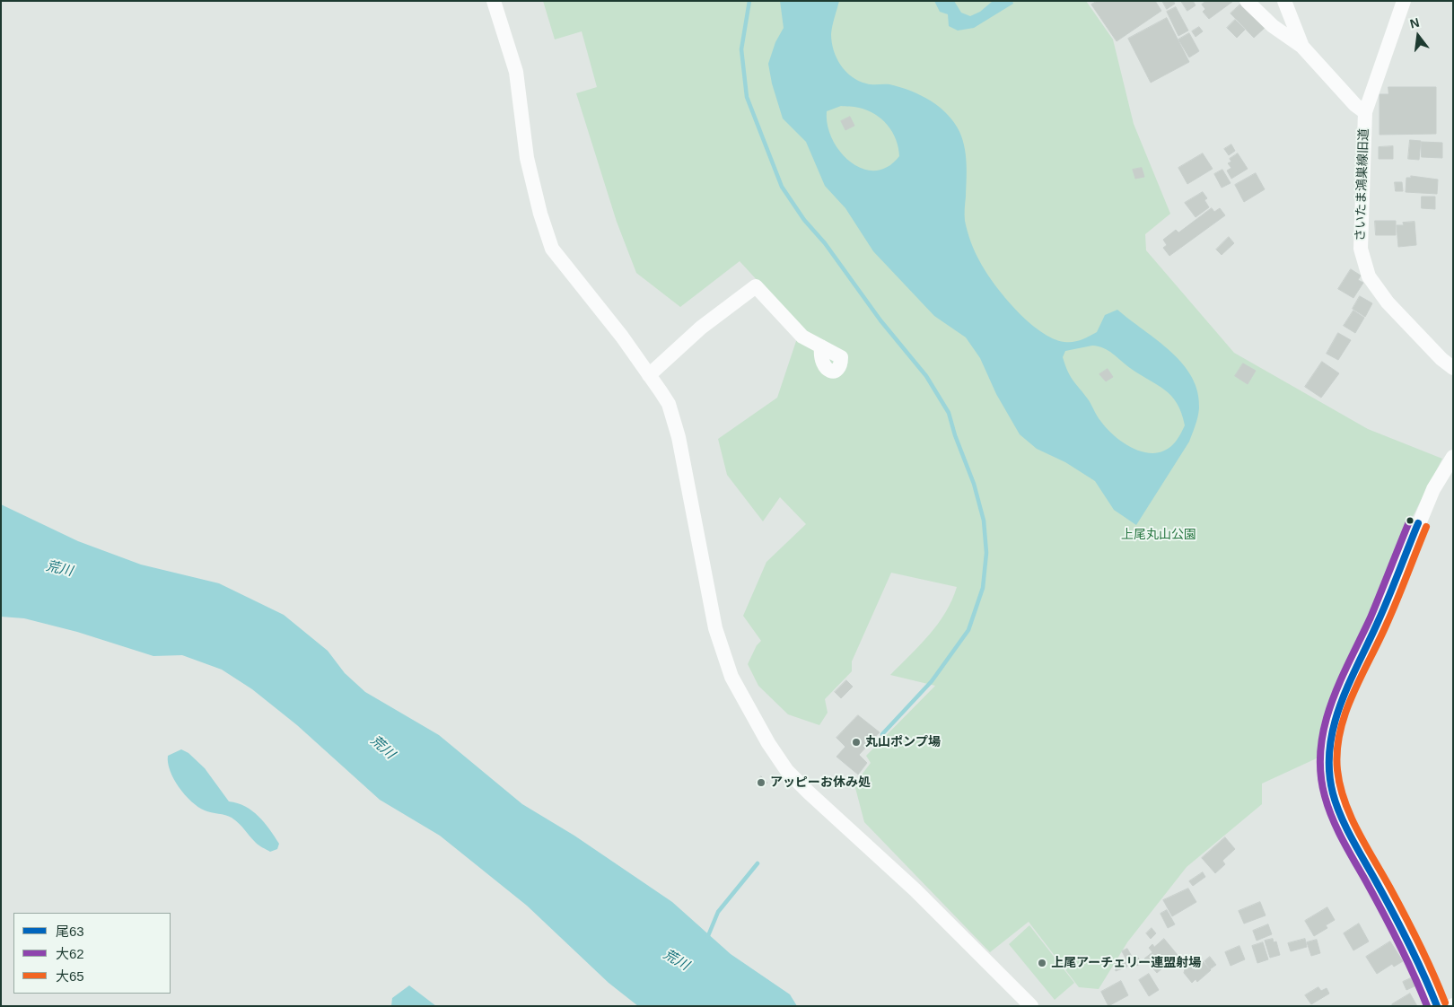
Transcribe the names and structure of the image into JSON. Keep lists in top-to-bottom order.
{
  "streets": {
    "street": ["さいたま鴻巣線旧道"]
  },
  "water": ["荒川"],
  "parks": ["上尾丸山公園"],
  "places": ["丸山ポンプ場", "アッピーお休み処", "上尾アーチェリー連盟射場"],
  "lines": ["transit line 大62", "transit line 尾63", "transit line 大65"],
  "legend": ["尾63", "大62", "大65"],
  "north": "top"
}
